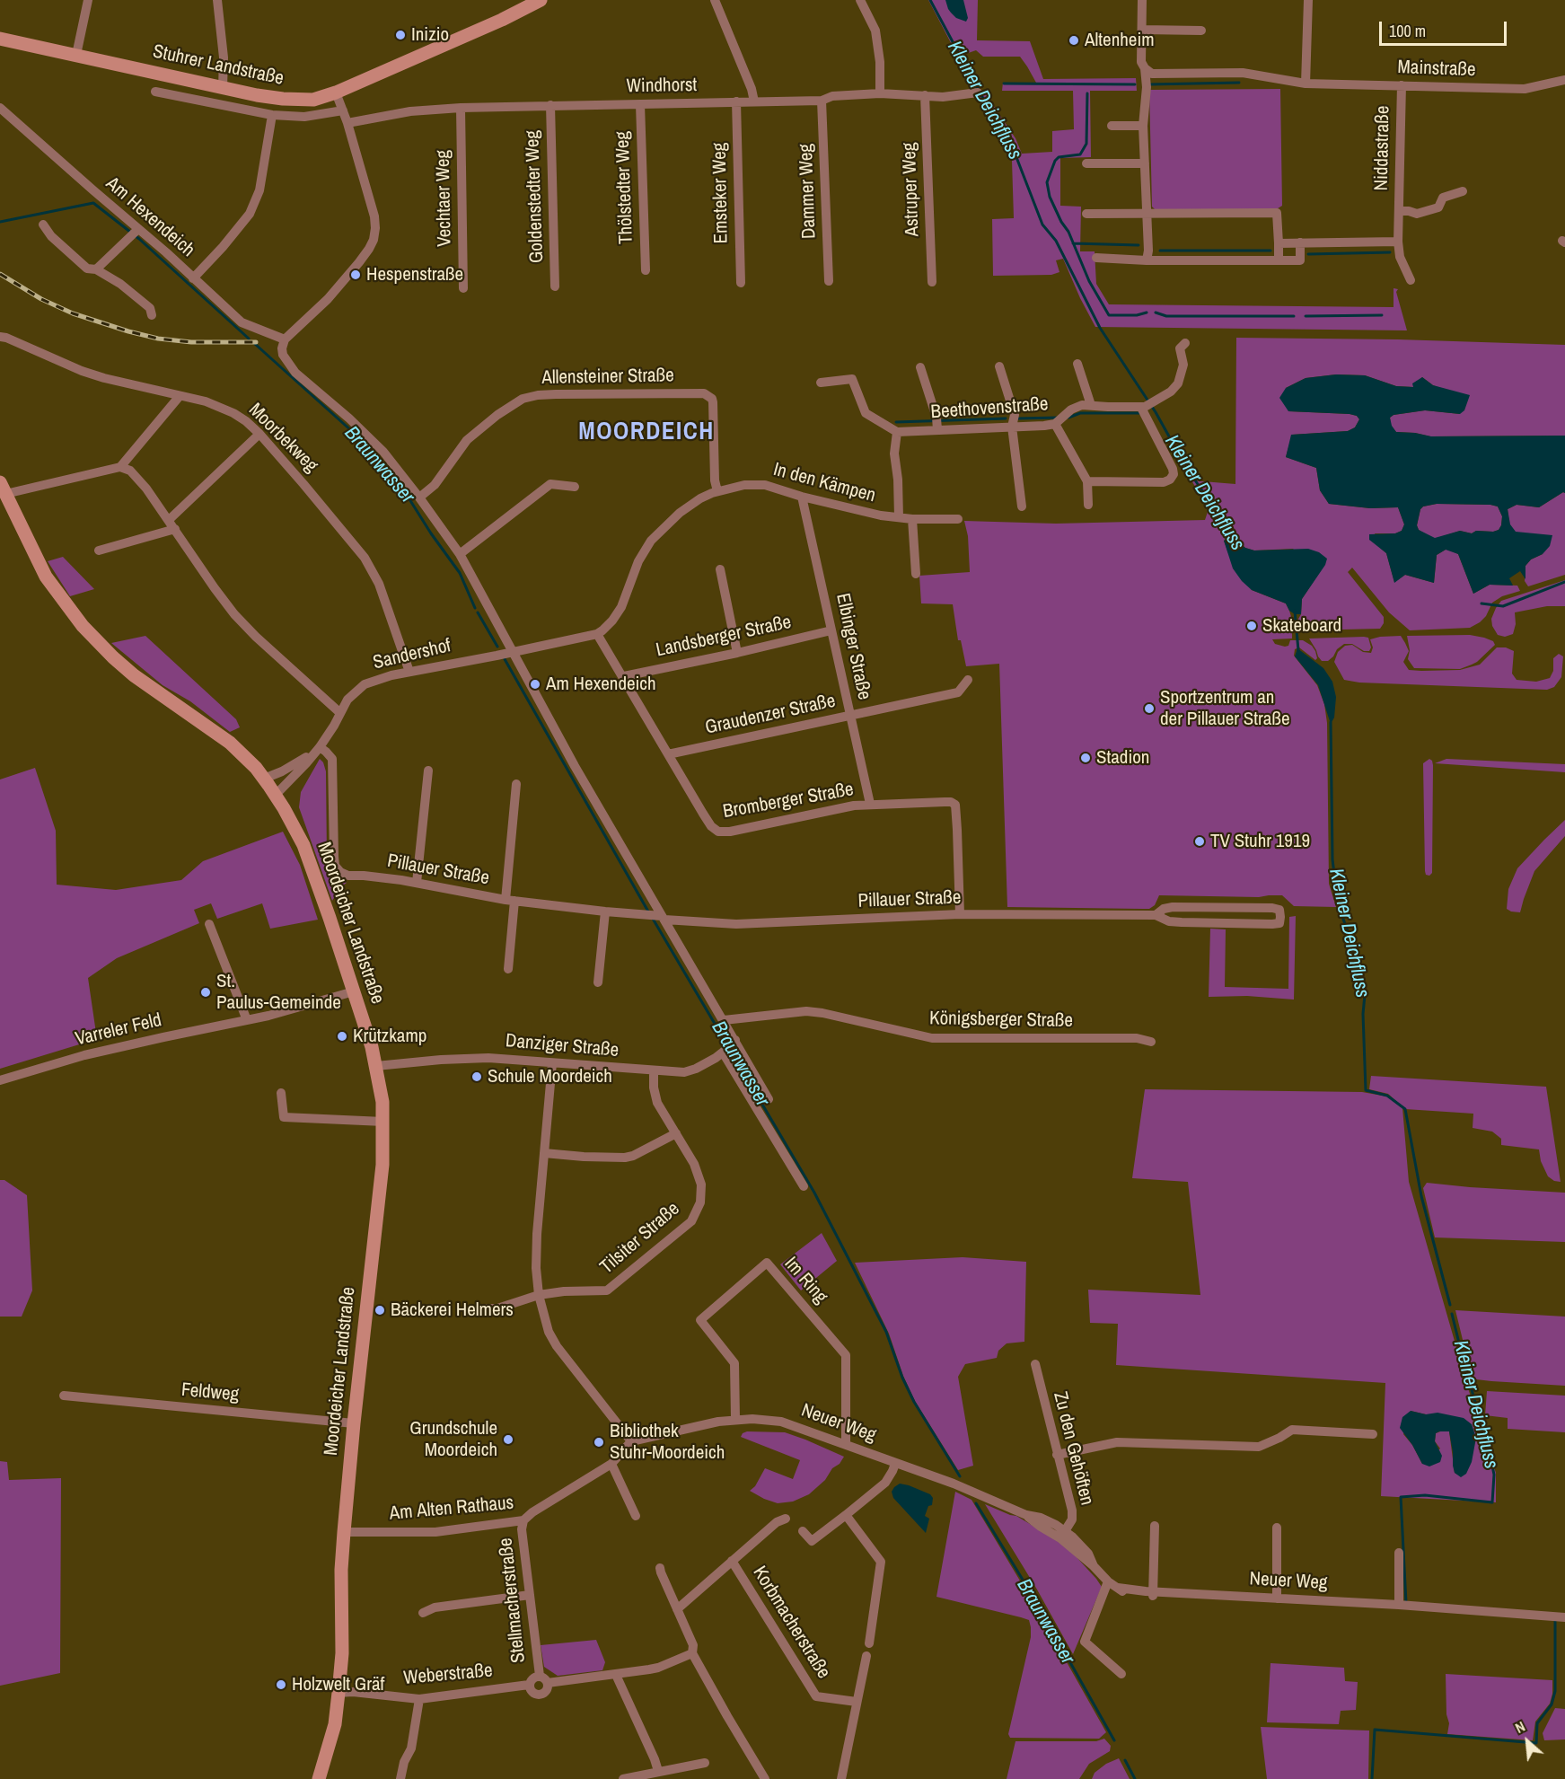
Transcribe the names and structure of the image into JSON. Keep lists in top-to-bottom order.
{
  "streets": {
    "main road": ["Stuhrer Landstraße", "Moordeicher Landstraße"],
    "street": [
      "Mainstraße",
      "Windhorst",
      "Niddastraße",
      "Thölstedter Weg",
      "Astruper Weg",
      "Dammer Weg",
      "Emsteker Weg",
      "Goldenstedter Weg",
      "Vechtaer Weg",
      "Am Hexendeich",
      "Allensteiner Straße",
      "Beethovenstraße",
      "Moorbekweg",
      "In den Kämpen",
      "Landsberger Straße",
      "Elbinger Straße",
      "Sandershof",
      "Graudenzer Straße",
      "Bromberger Straße",
      "Pillauer Straße",
      "Königsberger Straße",
      "Varreler Feld",
      "Danziger Straße",
      "Tilsiter Straße",
      "Im Ring",
      "Feldweg",
      "Neuer Weg",
      "Zu den Gehöften",
      "Am Alten Rathaus",
      "Stellmacherstraße",
      "Korbmacherstraße",
      "Weberstraße"
    ]
  },
  "crossings": [
    ["Mainstraße", "Niddastraße"],
    ["Windhorst", "Thölstedter Weg"],
    ["Windhorst", "Astruper Weg"],
    ["Windhorst", "Dammer Weg"],
    ["Windhorst", "Emsteker Weg"],
    ["Windhorst", "Goldenstedter Weg"],
    ["Windhorst", "Vechtaer Weg"],
    ["Allensteiner Straße", "In den Kämpen"],
    ["Moorbekweg", "Sandershof"],
    ["In den Kämpen", "Elbinger Straße"],
    ["In den Kämpen", "Bromberger Straße"],
    ["Landsberger Straße", "Elbinger Straße"],
    ["Landsberger Straße", "Bromberger Straße"],
    ["Elbinger Straße", "Graudenzer Straße"],
    ["Elbinger Straße", "Bromberger Straße"],
    ["Sandershof", "Pillauer Straße"],
    ["Sandershof", "Moordeicher Landstraße"],
    ["Graudenzer Straße", "Bromberger Straße"],
    ["Bromberger Straße", "Pillauer Straße"],
    ["Moordeicher Landstraße", "Varreler Feld"],
    ["Moordeicher Landstraße", "Danziger Straße"],
    ["Moordeicher Landstraße", "Feldweg"],
    ["Moordeicher Landstraße", "Am Alten Rathaus"],
    ["Moordeicher Landstraße", "Weberstraße"],
    ["Danziger Straße", "Tilsiter Straße"],
    ["Im Ring", "Neuer Weg"],
    ["Neuer Weg", "Zu den Gehöften"],
    ["Am Alten Rathaus", "Stellmacherstraße"],
    ["Stellmacherstraße", "Weberstraße"]
  ],
  "districts": ["MOORDEICH"],
  "water": ["Kleiner Deichfluss", "Braunwasser"],
  "places": [
    "Inizio",
    "Altenheim",
    "Hespenstraße",
    "Skateboard",
    "Am Hexendeich",
    "Sportzentrum an der Pillauer Straße",
    "Stadion",
    "TV Stuhr 1919",
    "St. Paulus-Gemeinde",
    "Krützkamp",
    "Schule Moordeich",
    "Bäckerei Helmers",
    "Grundschule Moordeich",
    "Bibliothek Stuhr-Moordeich",
    "Holzwelt Gräf"
  ],
  "scale_bar": "100 m",
  "north": "top left"
}
